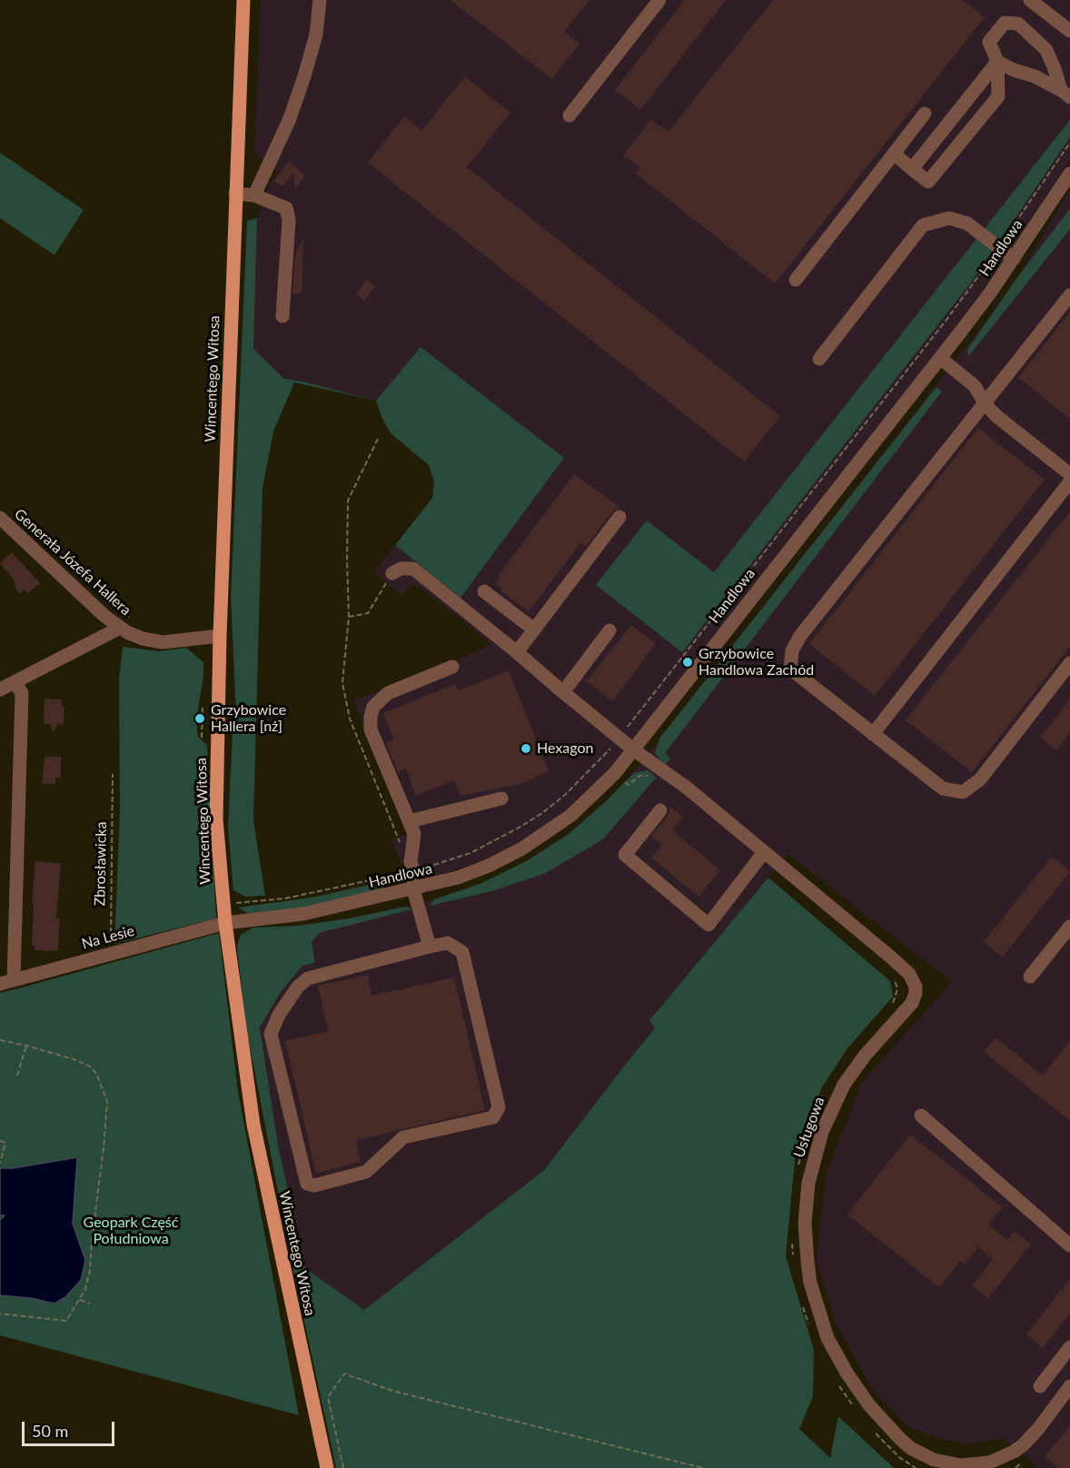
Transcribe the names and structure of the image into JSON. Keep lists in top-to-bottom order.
{
  "streets": {
    "main road": ["Wincentego Witosa"],
    "street": [
      "Handlowa",
      "Generała Józefa Hallera",
      "Na Lesie",
      "Usługowa"
    ],
    "path": ["Zbrosławicka"]
  },
  "crossings": [
    ["Handlowa", "Wincentego Witosa"],
    ["Handlowa", "Na Lesie"],
    ["Handlowa", "Usługowa"],
    ["Wincentego Witosa", "Generała Józefa Hallera"],
    ["Wincentego Witosa", "Na Lesie"],
    ["Zbrosławicka", "Na Lesie"]
  ],
  "parks": ["Geopark Część Południowa"],
  "places": ["Grzybowice Handlowa Zachód", "Grzybowice Hallera [nż]", "Hexagon"],
  "scale_bar": "50 m"
}
